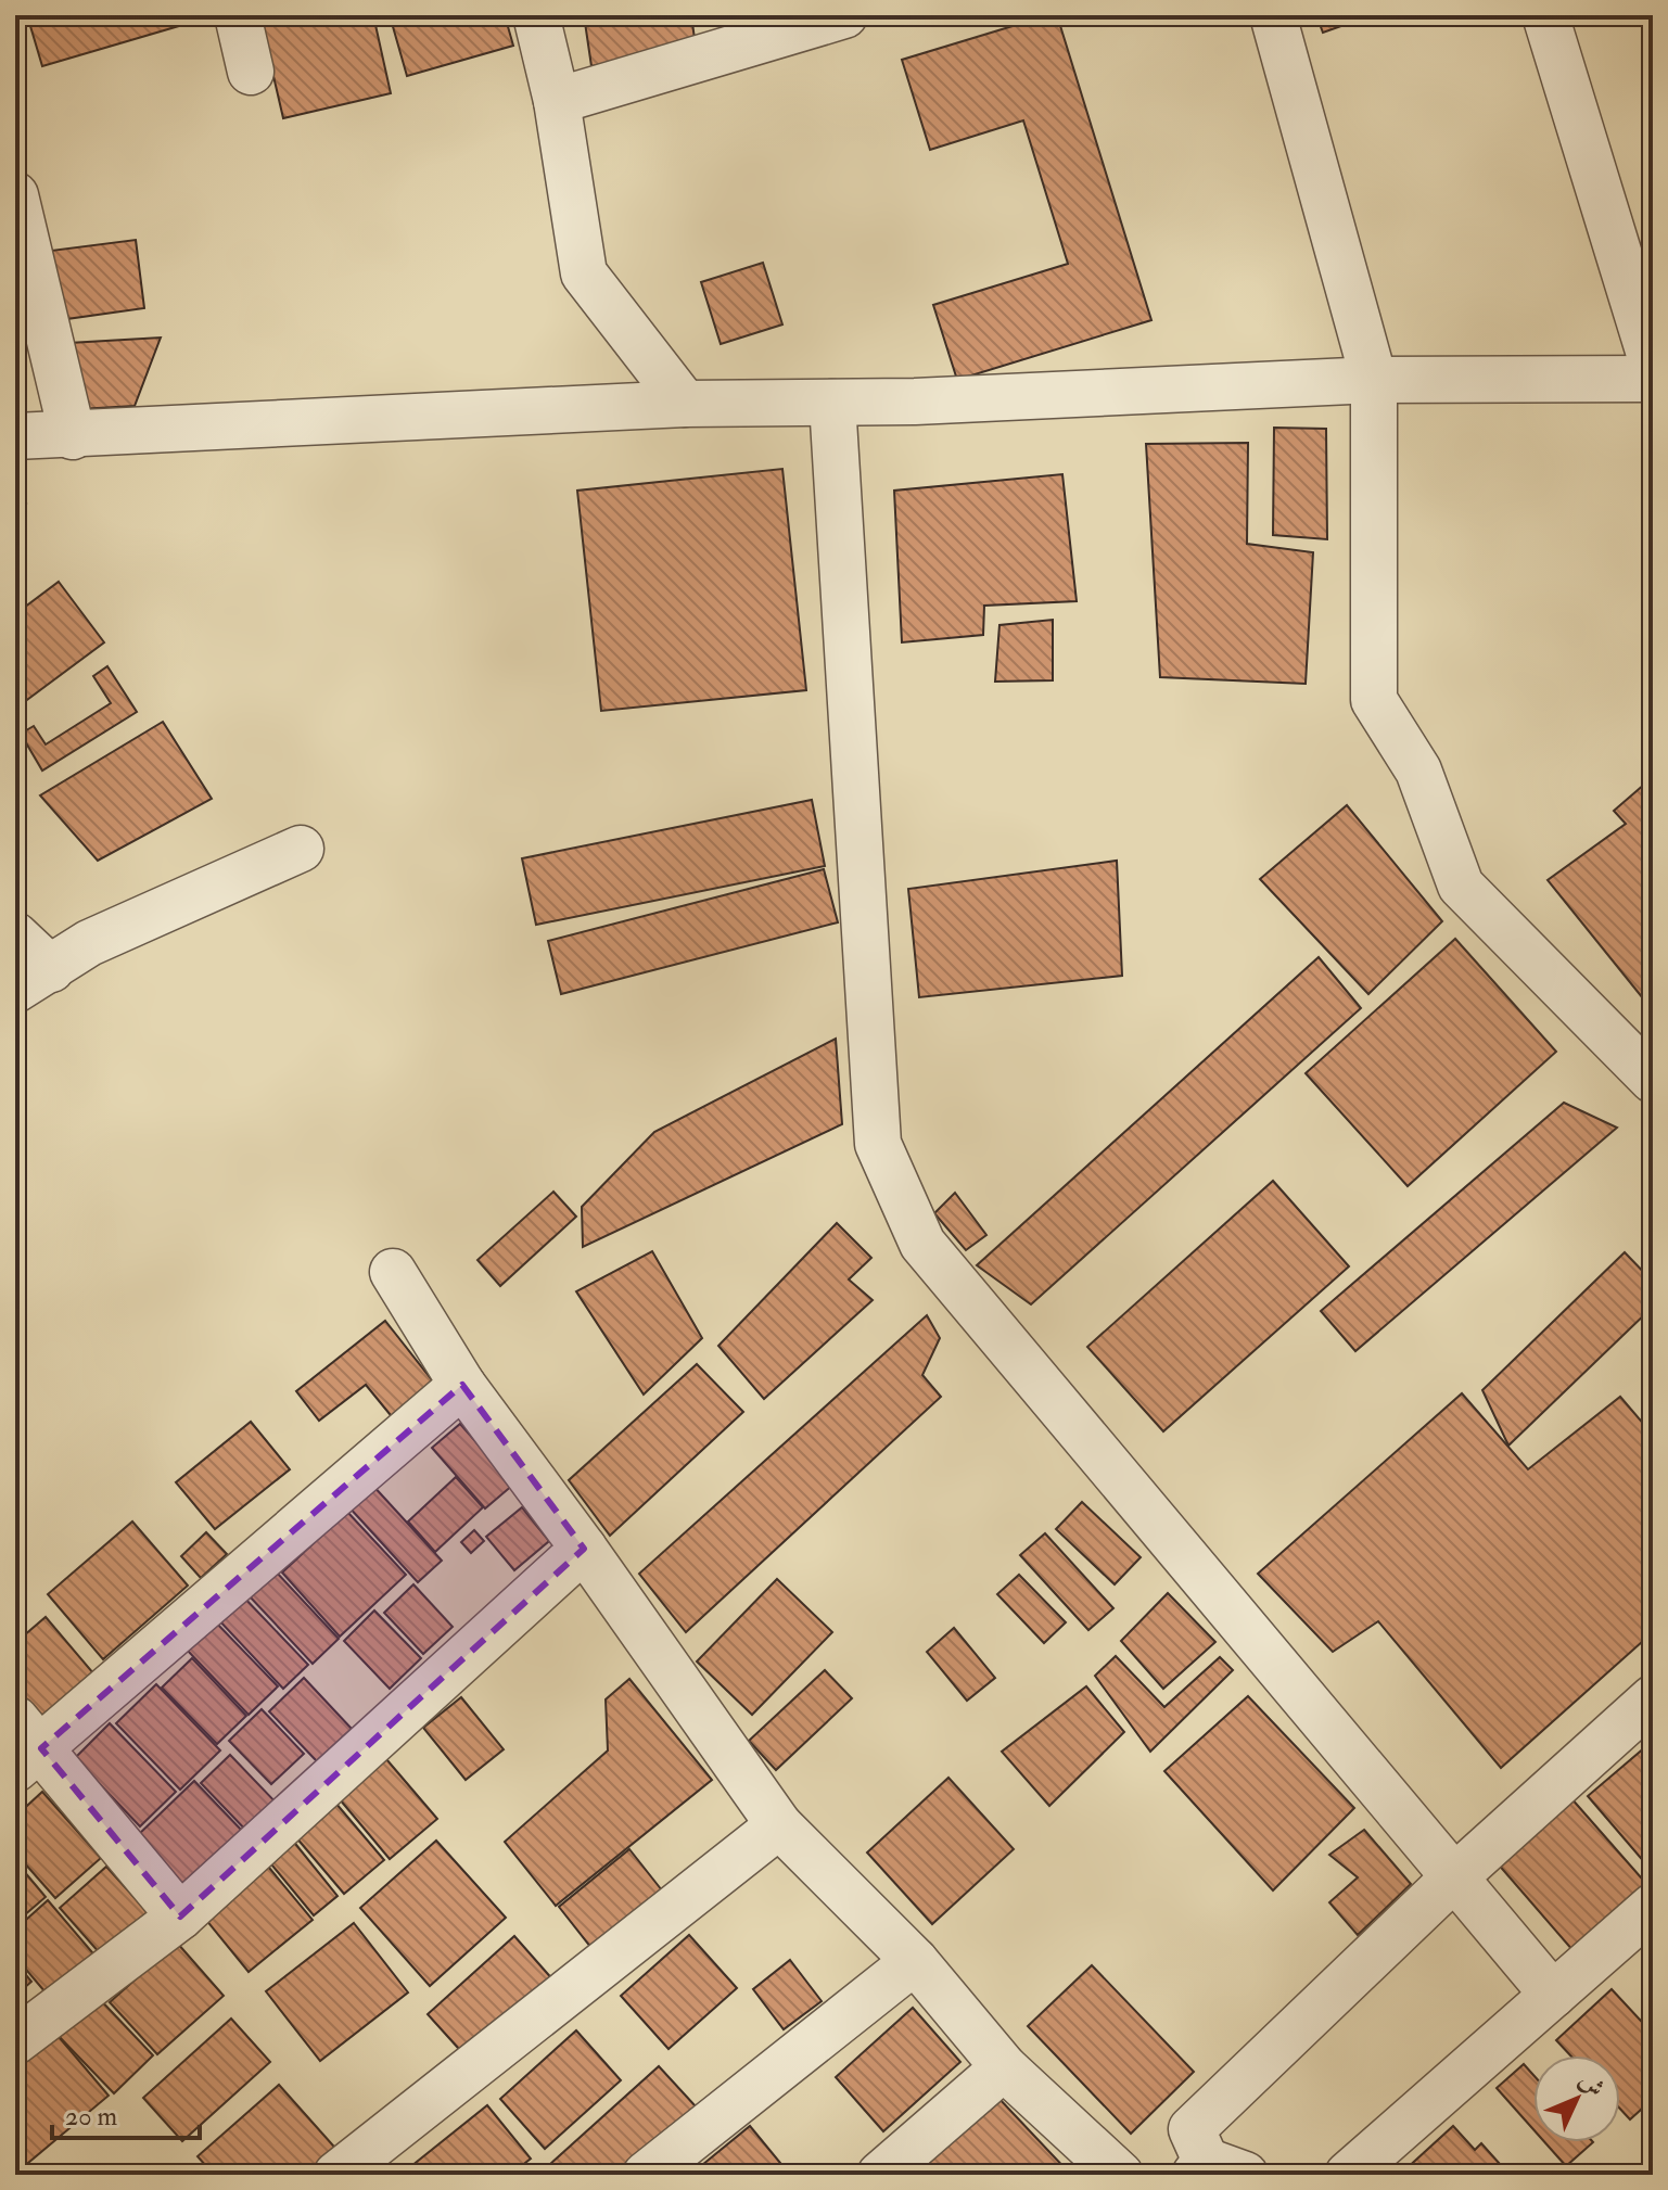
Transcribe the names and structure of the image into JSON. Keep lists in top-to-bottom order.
{
  "scale_bar": "20 m",
  "north": "top right"
}
